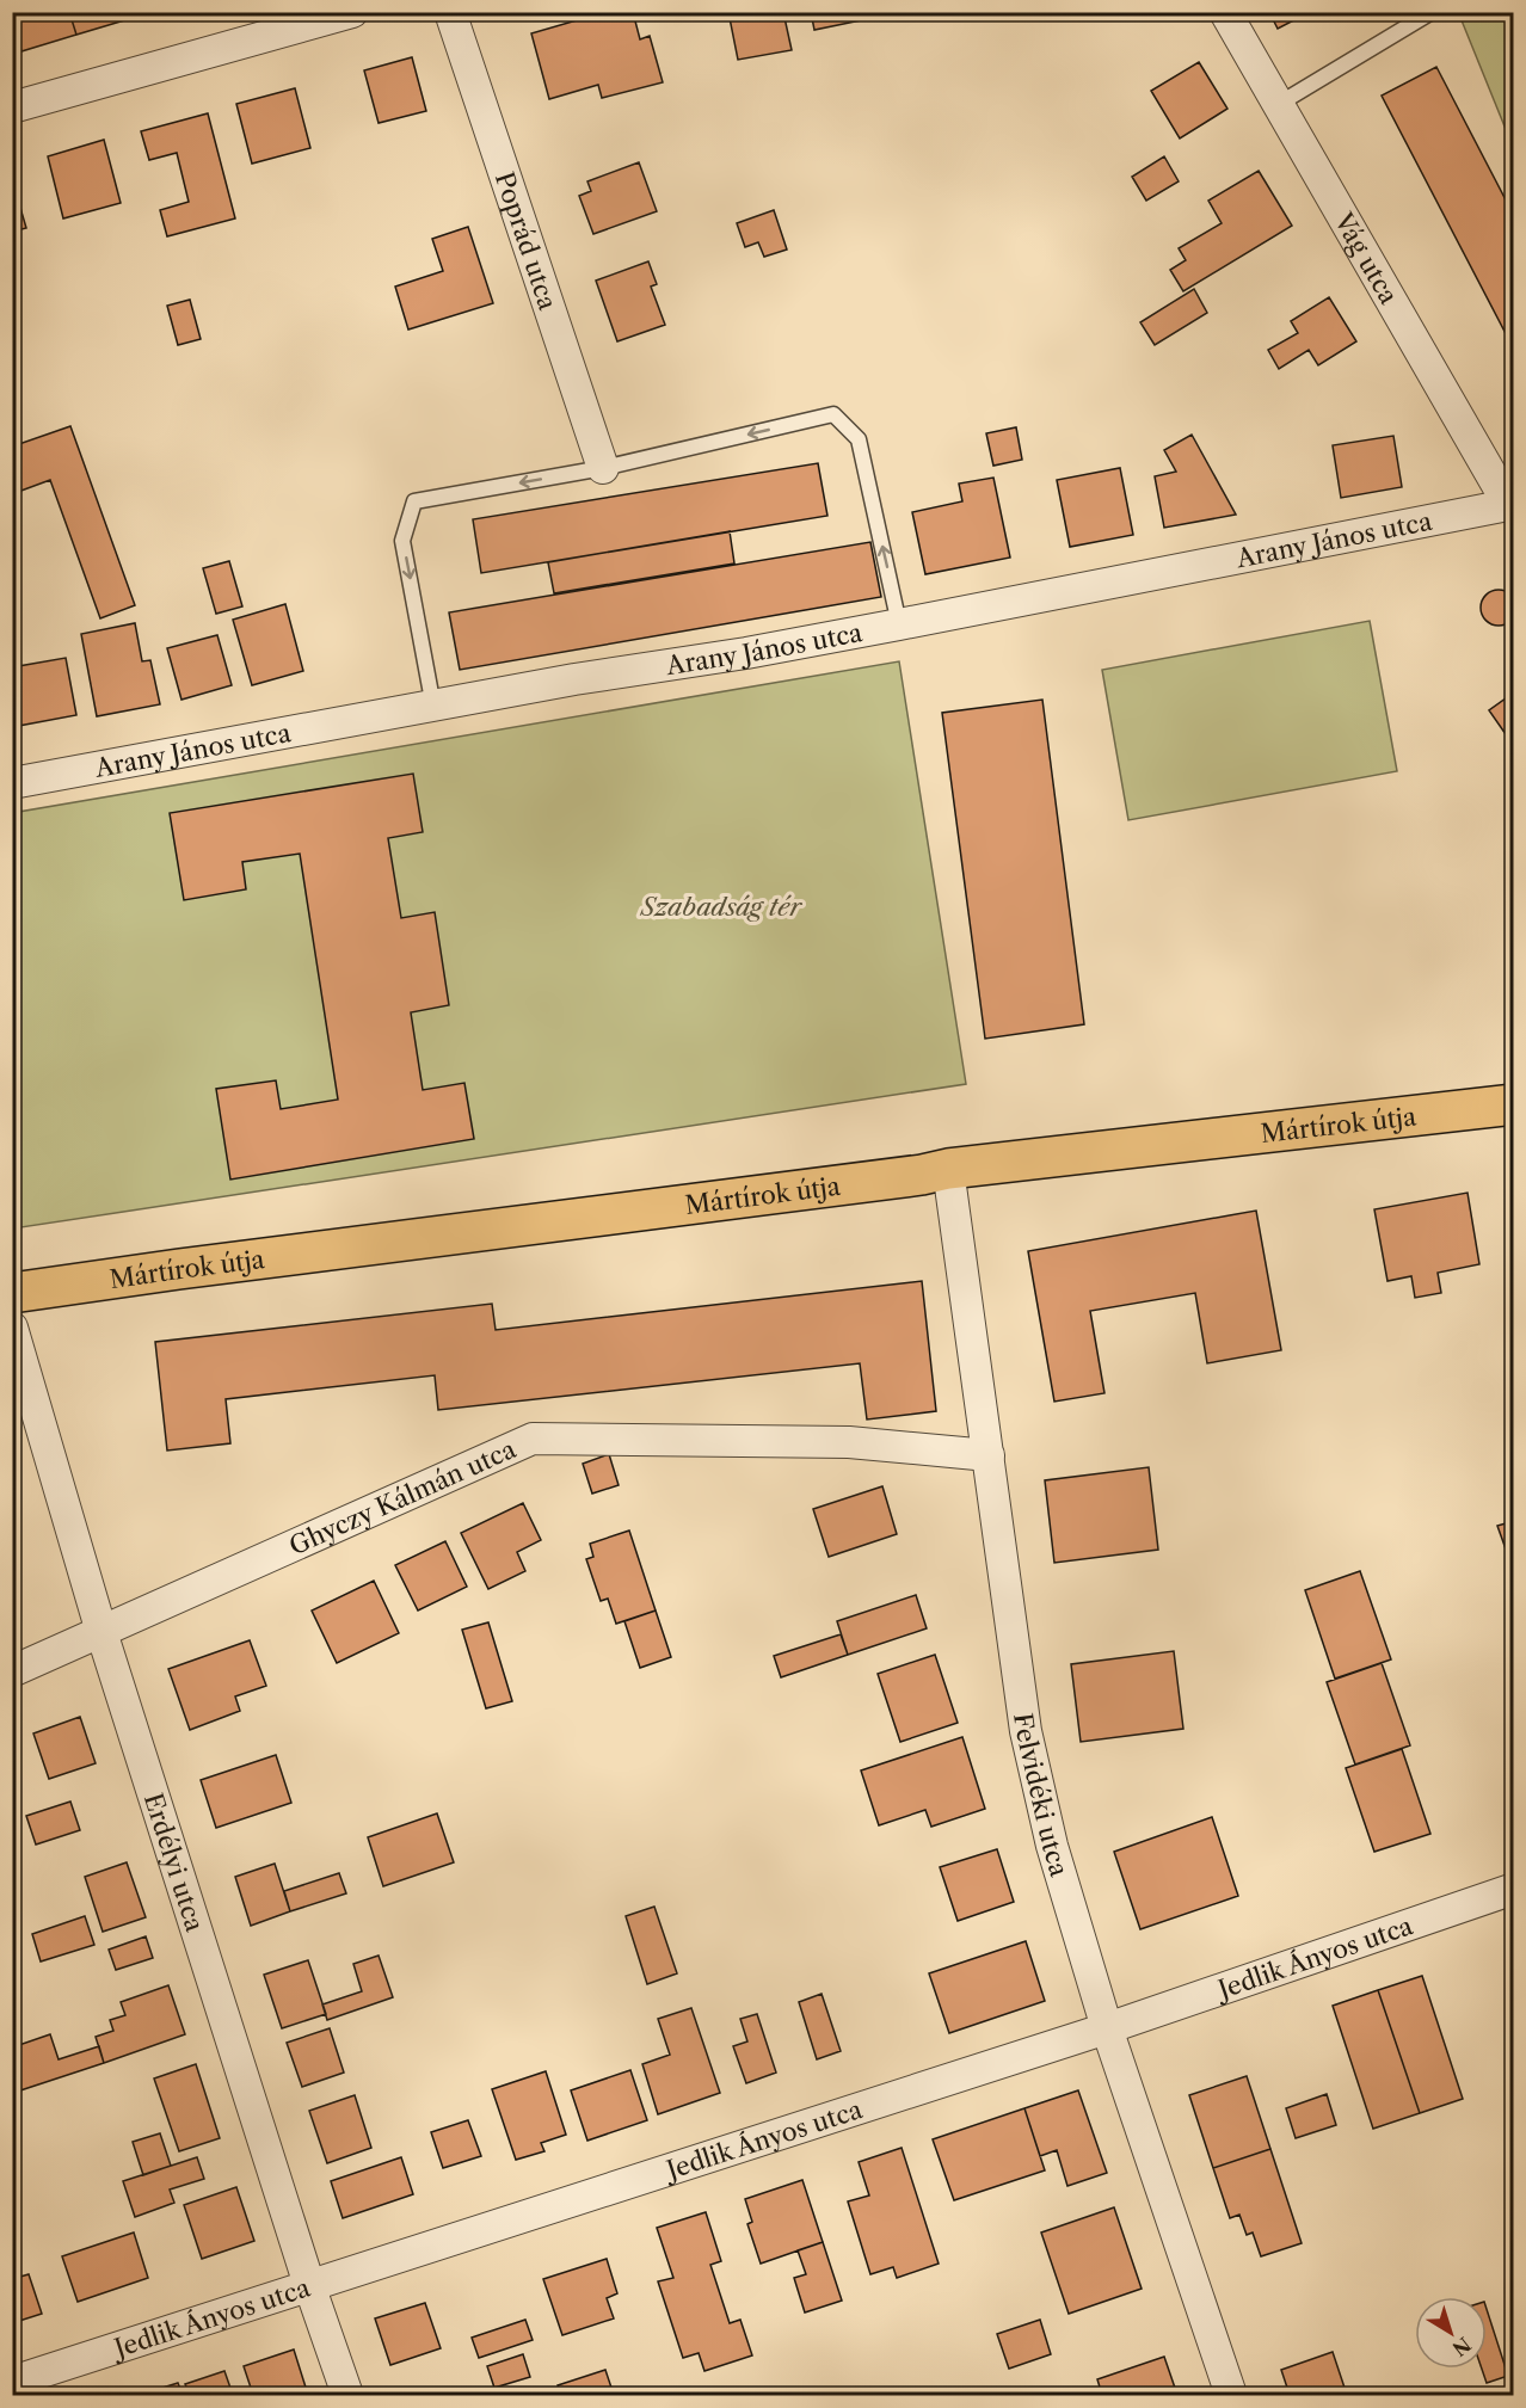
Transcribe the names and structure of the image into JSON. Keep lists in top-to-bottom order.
{
  "streets": {
    "main road": ["Mártírok útja"],
    "street": [
      "Poprád utca",
      "Vág utca",
      "Arany János utca",
      "Ghyczy Kálmán utca",
      "Felvidéki utca",
      "Erdélyi utca",
      "Jedlik Ányos utca"
    ]
  },
  "crossings": [
    ["Vág utca", "Arany János utca"],
    ["Mártírok útja", "Felvidéki utca"],
    ["Ghyczy Kálmán utca", "Felvidéki utca"],
    ["Ghyczy Kálmán utca", "Erdélyi utca"],
    ["Felvidéki utca", "Jedlik Ányos utca"],
    ["Erdélyi utca", "Jedlik Ányos utca"]
  ],
  "parks": ["Szabadság tér"],
  "north": "bottom right"
}
